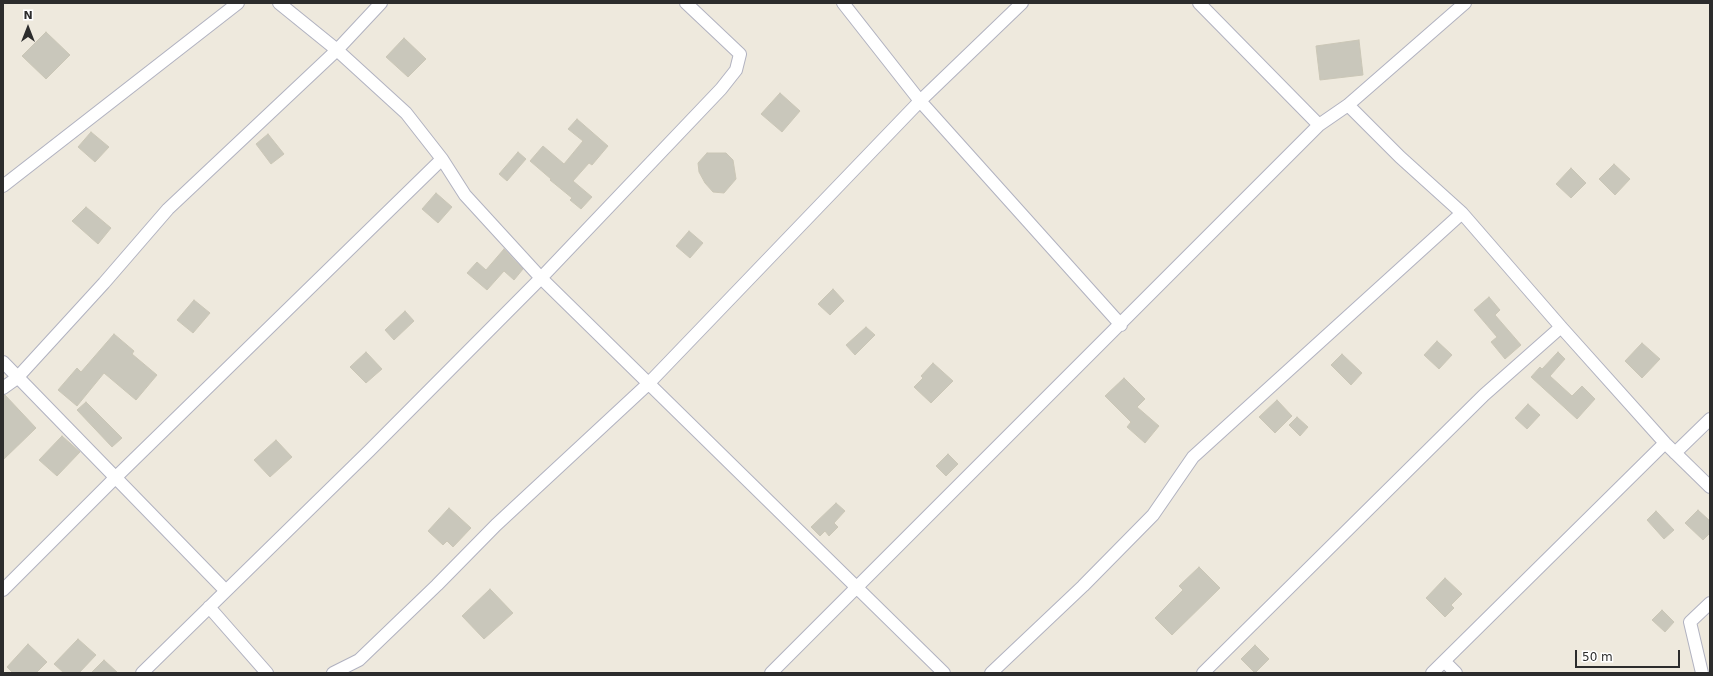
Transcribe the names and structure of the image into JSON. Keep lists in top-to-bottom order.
{
  "scale_bar": "50 m",
  "north": "top"
}
